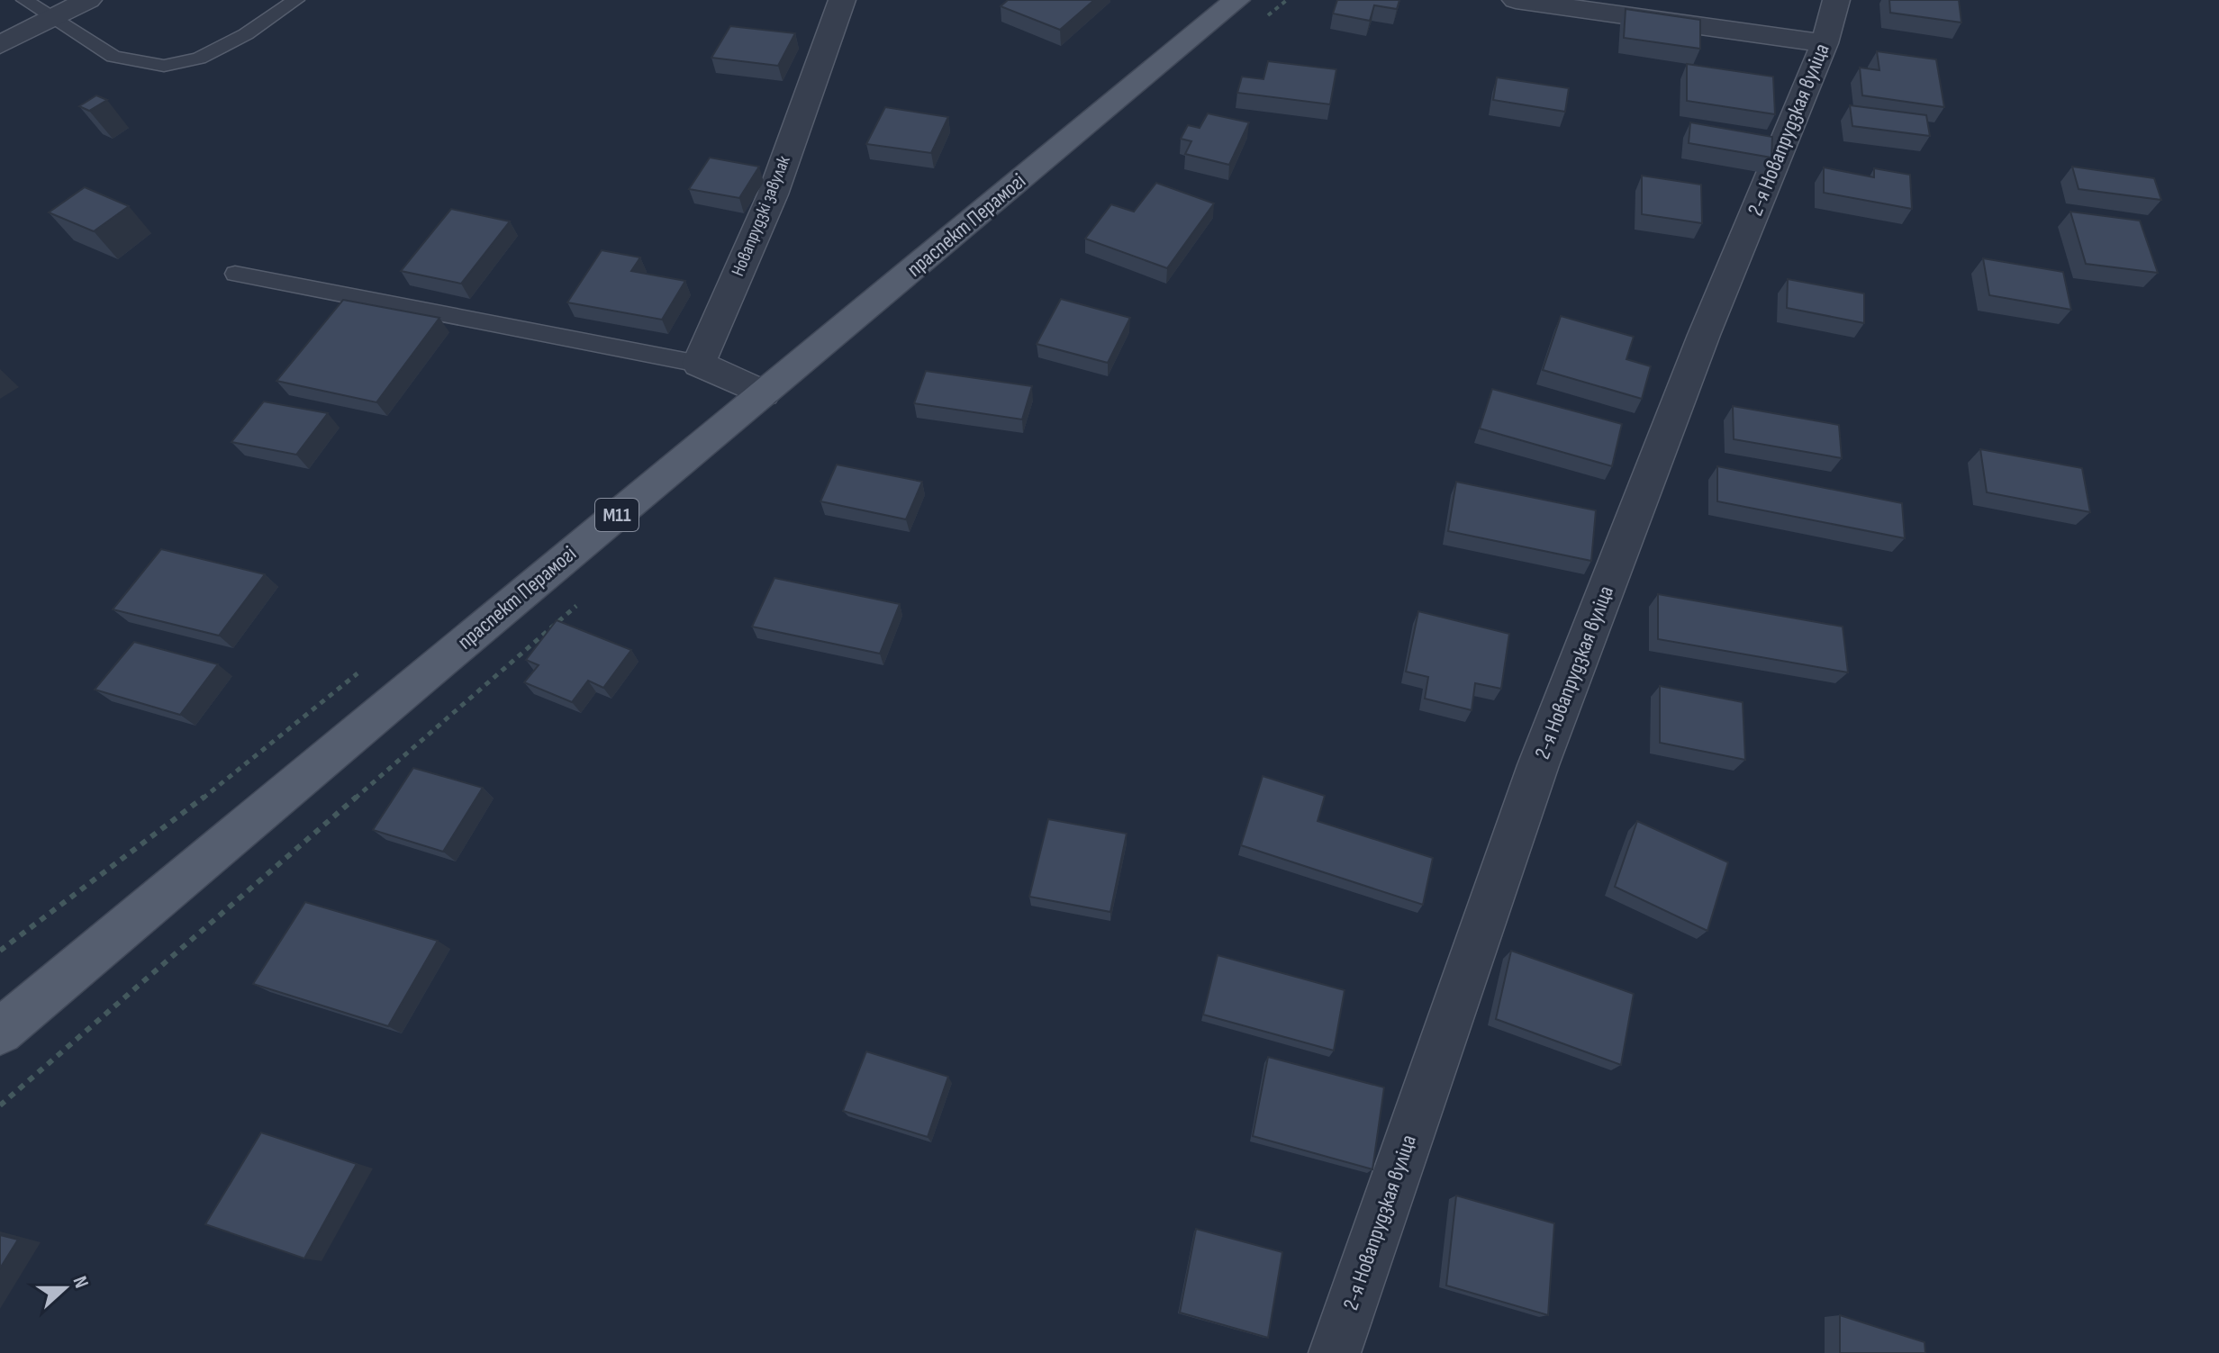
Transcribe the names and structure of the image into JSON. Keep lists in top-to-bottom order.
{
  "streets": {
    "main road": ["праспект Перамогі", "М11"],
    "street": ["2-я Новапрудзкая вуліца", "Новапрудзкі завулак"]
  },
  "north": "right"
}
